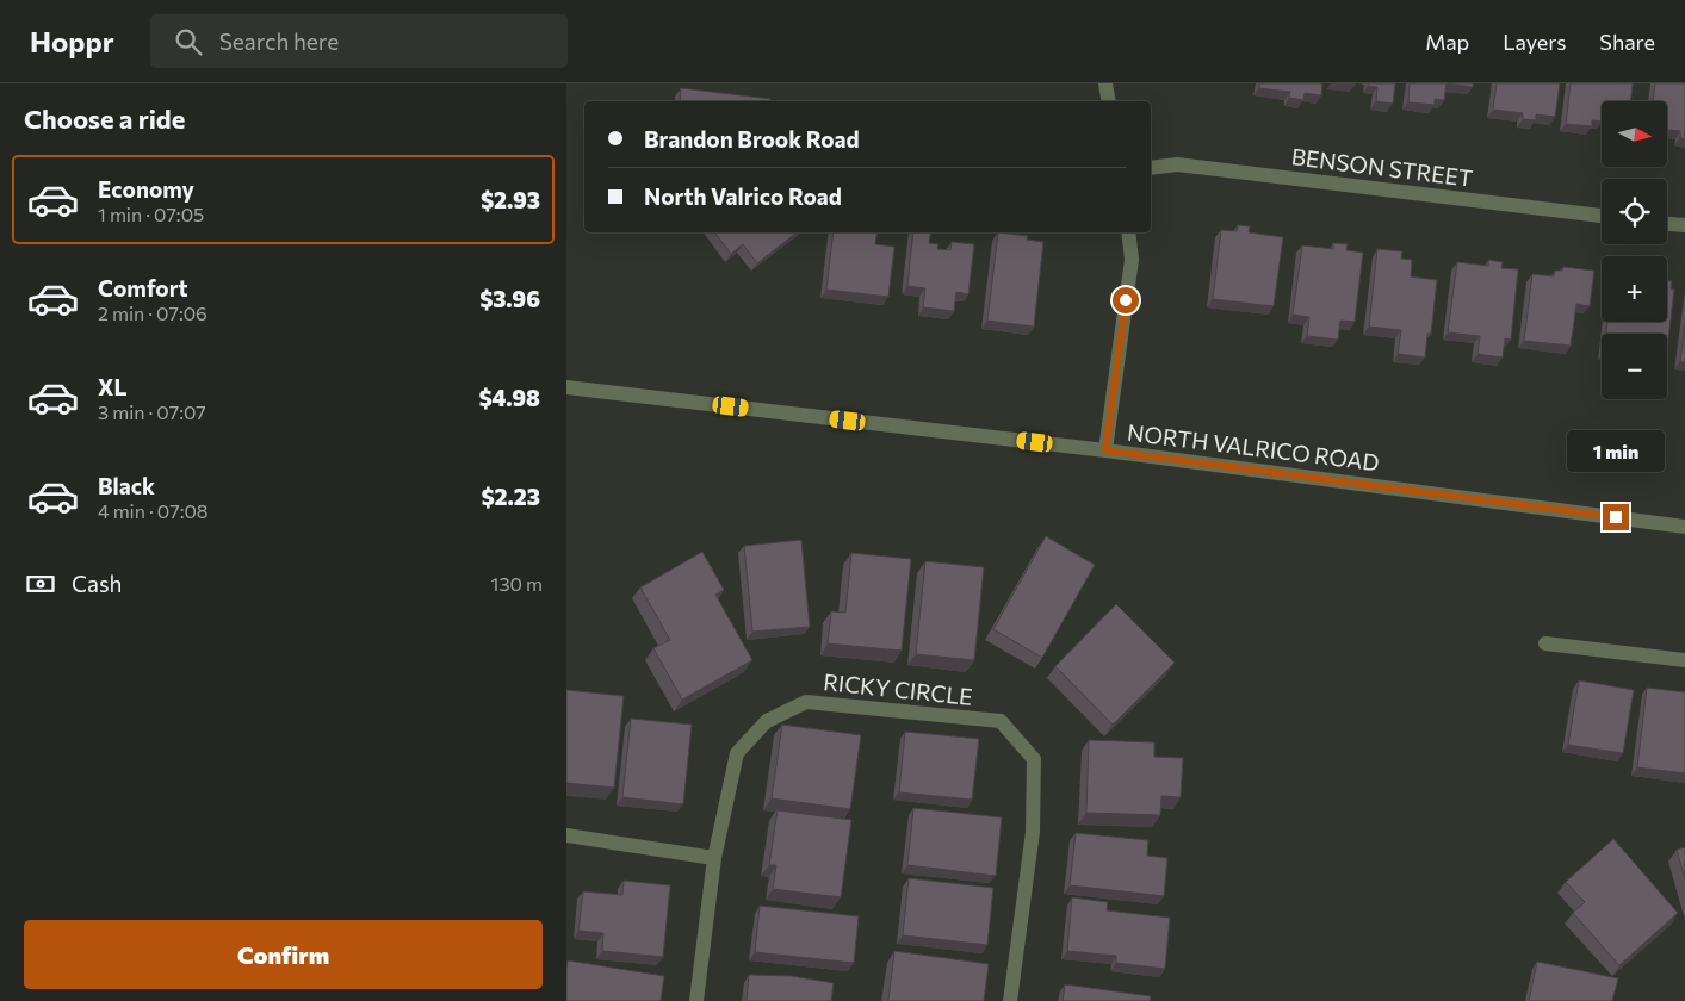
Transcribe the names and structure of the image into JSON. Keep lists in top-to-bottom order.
{
  "streets": {
    "street": ["BENSON STREET", "NORTH VALRICO ROAD", "RICKY CIRCLE"]
  },
  "north": "right",
  "page": {
    "header": "Hoppr",
    "search": "Search here",
    "nav": ["Map", "Layers", "Share"],
    "heading": "Choose a ride",
    "map_buttons": ["+", "−"],
    "banner": ["Brandon Brook Road", "North Valrico Road"],
    "list": [
      {
        "name": "Economy",
        "note": "1 min · 07:05",
        "value": "$2.93"
      },
      {
        "name": "Comfort",
        "note": "2 min · 07:06",
        "value": "$3.96"
      },
      {
        "name": "XL",
        "note": "3 min · 07:07",
        "value": "$4.98"
      },
      {
        "name": "Black",
        "note": "4 min · 07:08",
        "value": "$2.23"
      }
    ],
    "bubble": "1 min",
    "pay": ["Cash", "130 m"],
    "buttons": "Confirm"
  }
}
